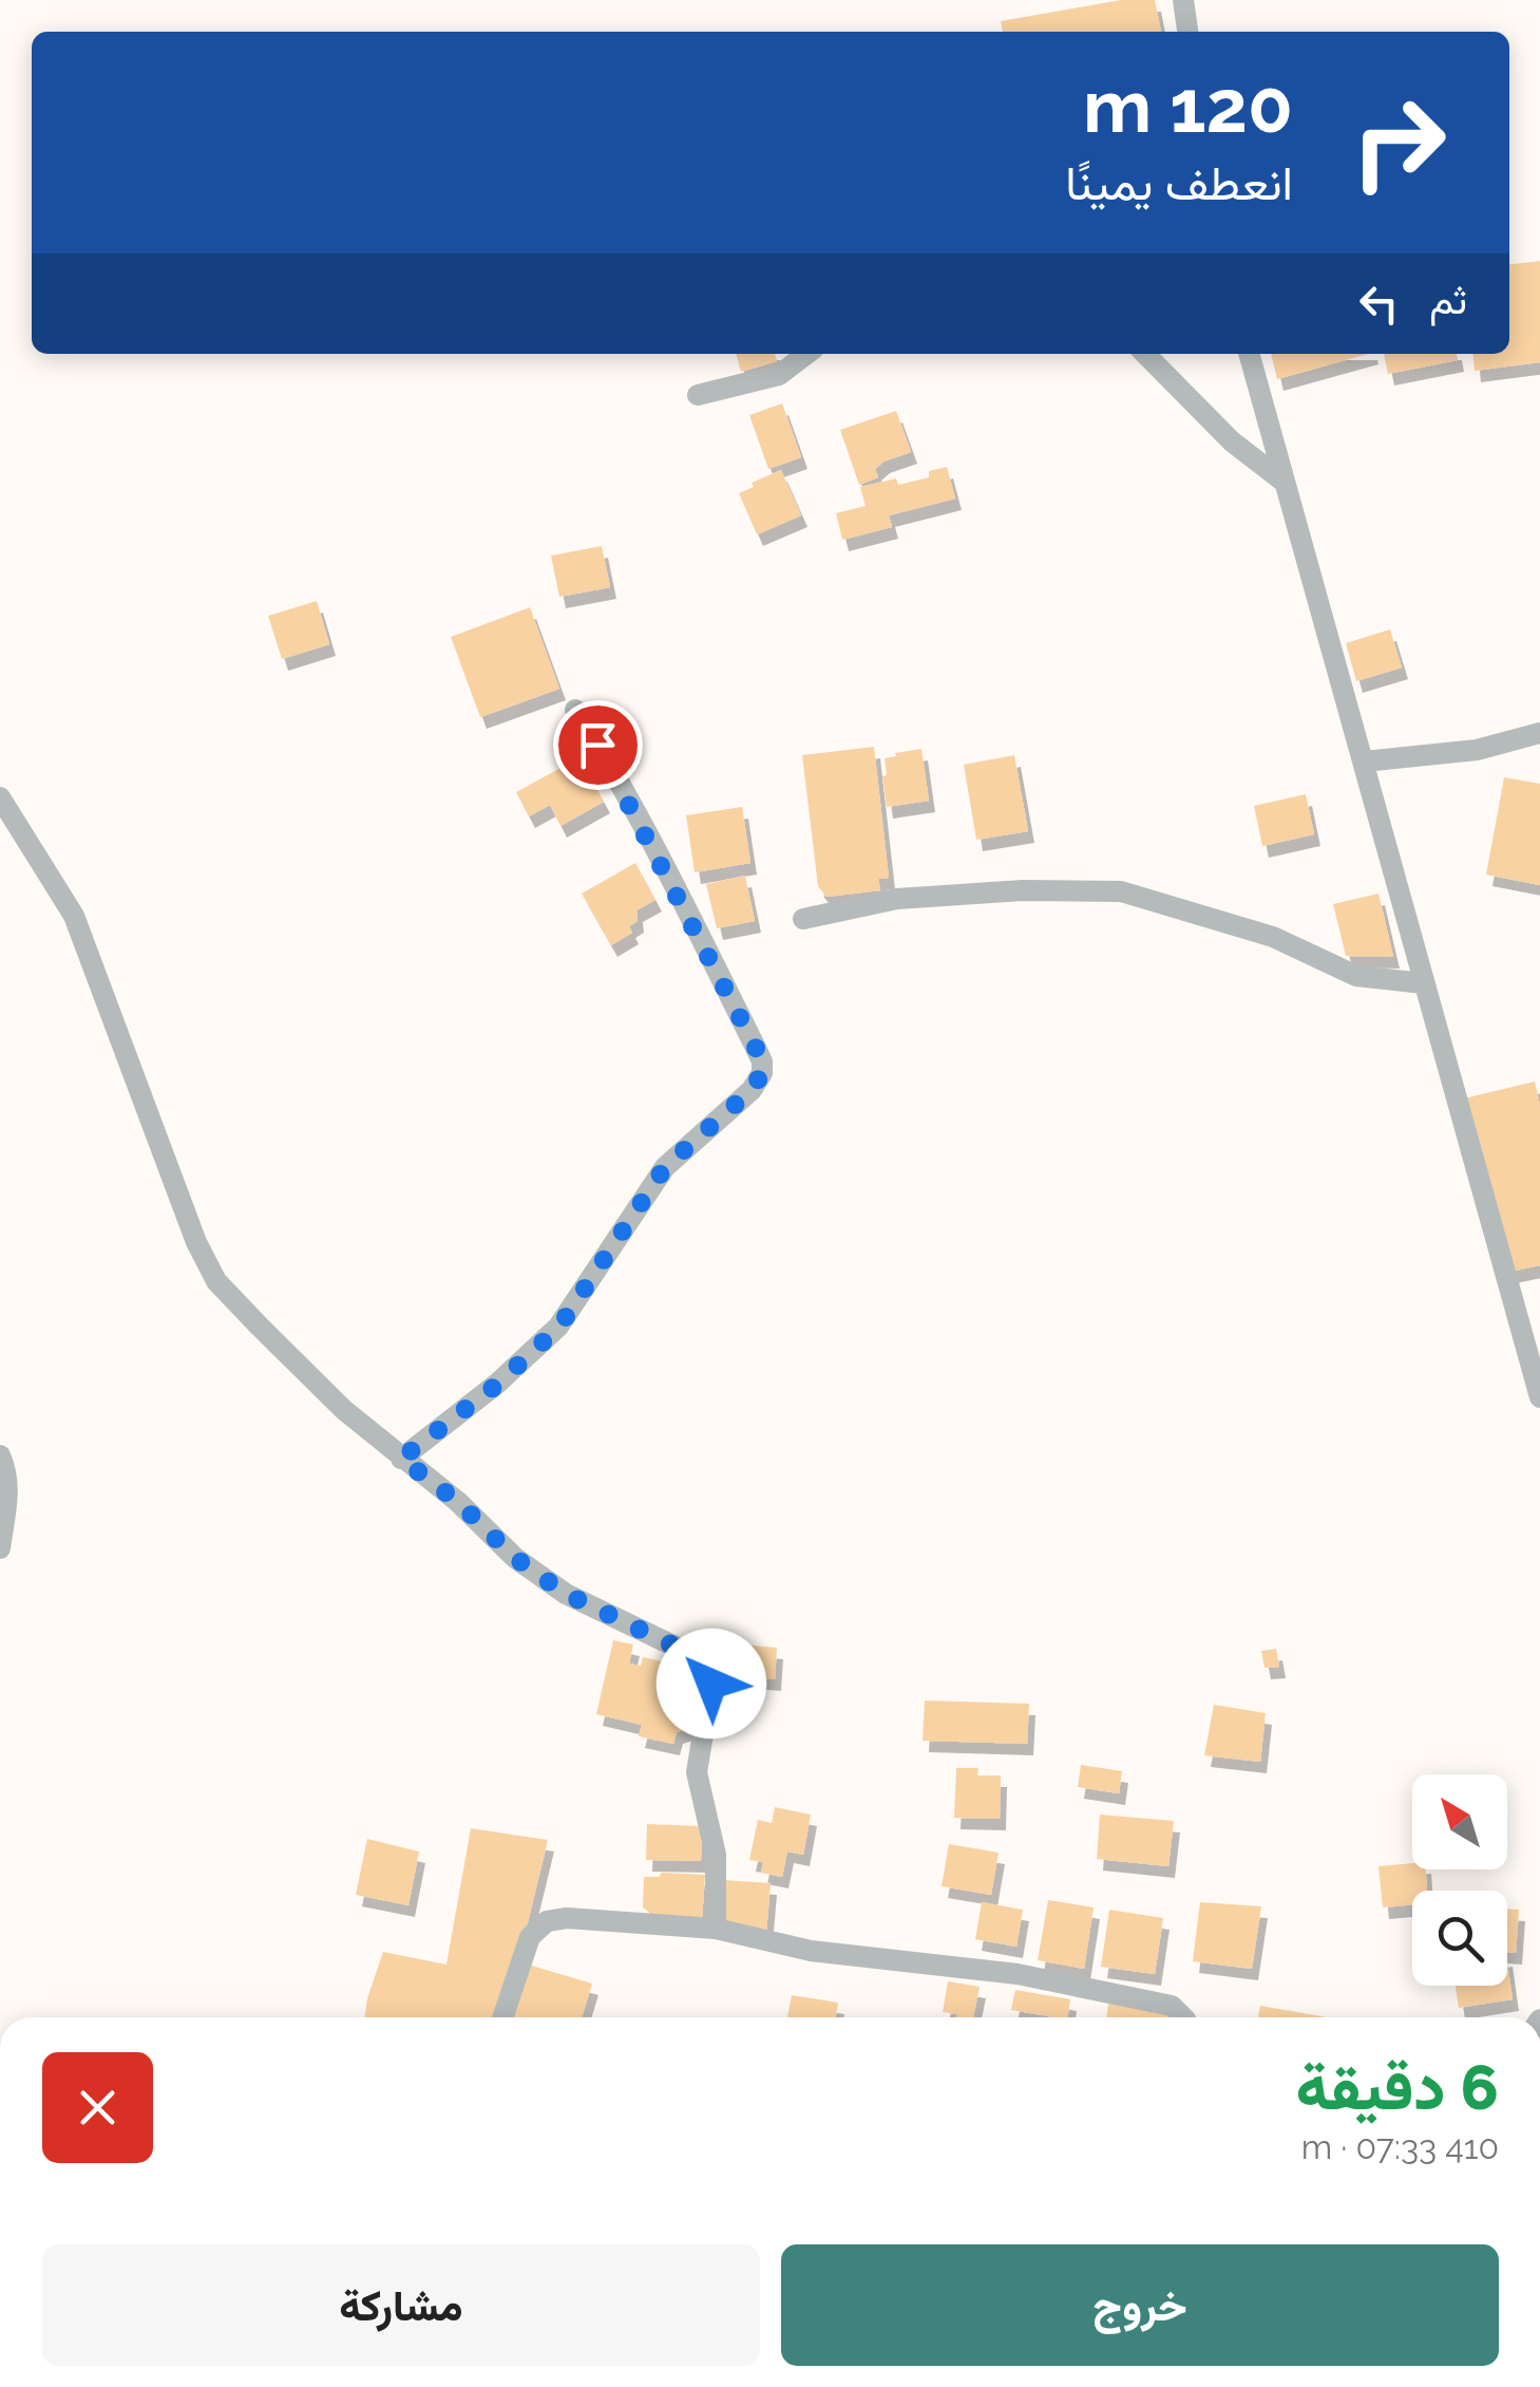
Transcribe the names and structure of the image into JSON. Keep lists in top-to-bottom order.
{
  "north": "top left",
  "page": {
    "turn": ["120 m", "انعطف يمينًا"],
    "then": "ثم",
    "heading": ["6 دقيقة", "410 m · 07:33"],
    "buttons": ["خروج", "مشاركة"]
  }
}
